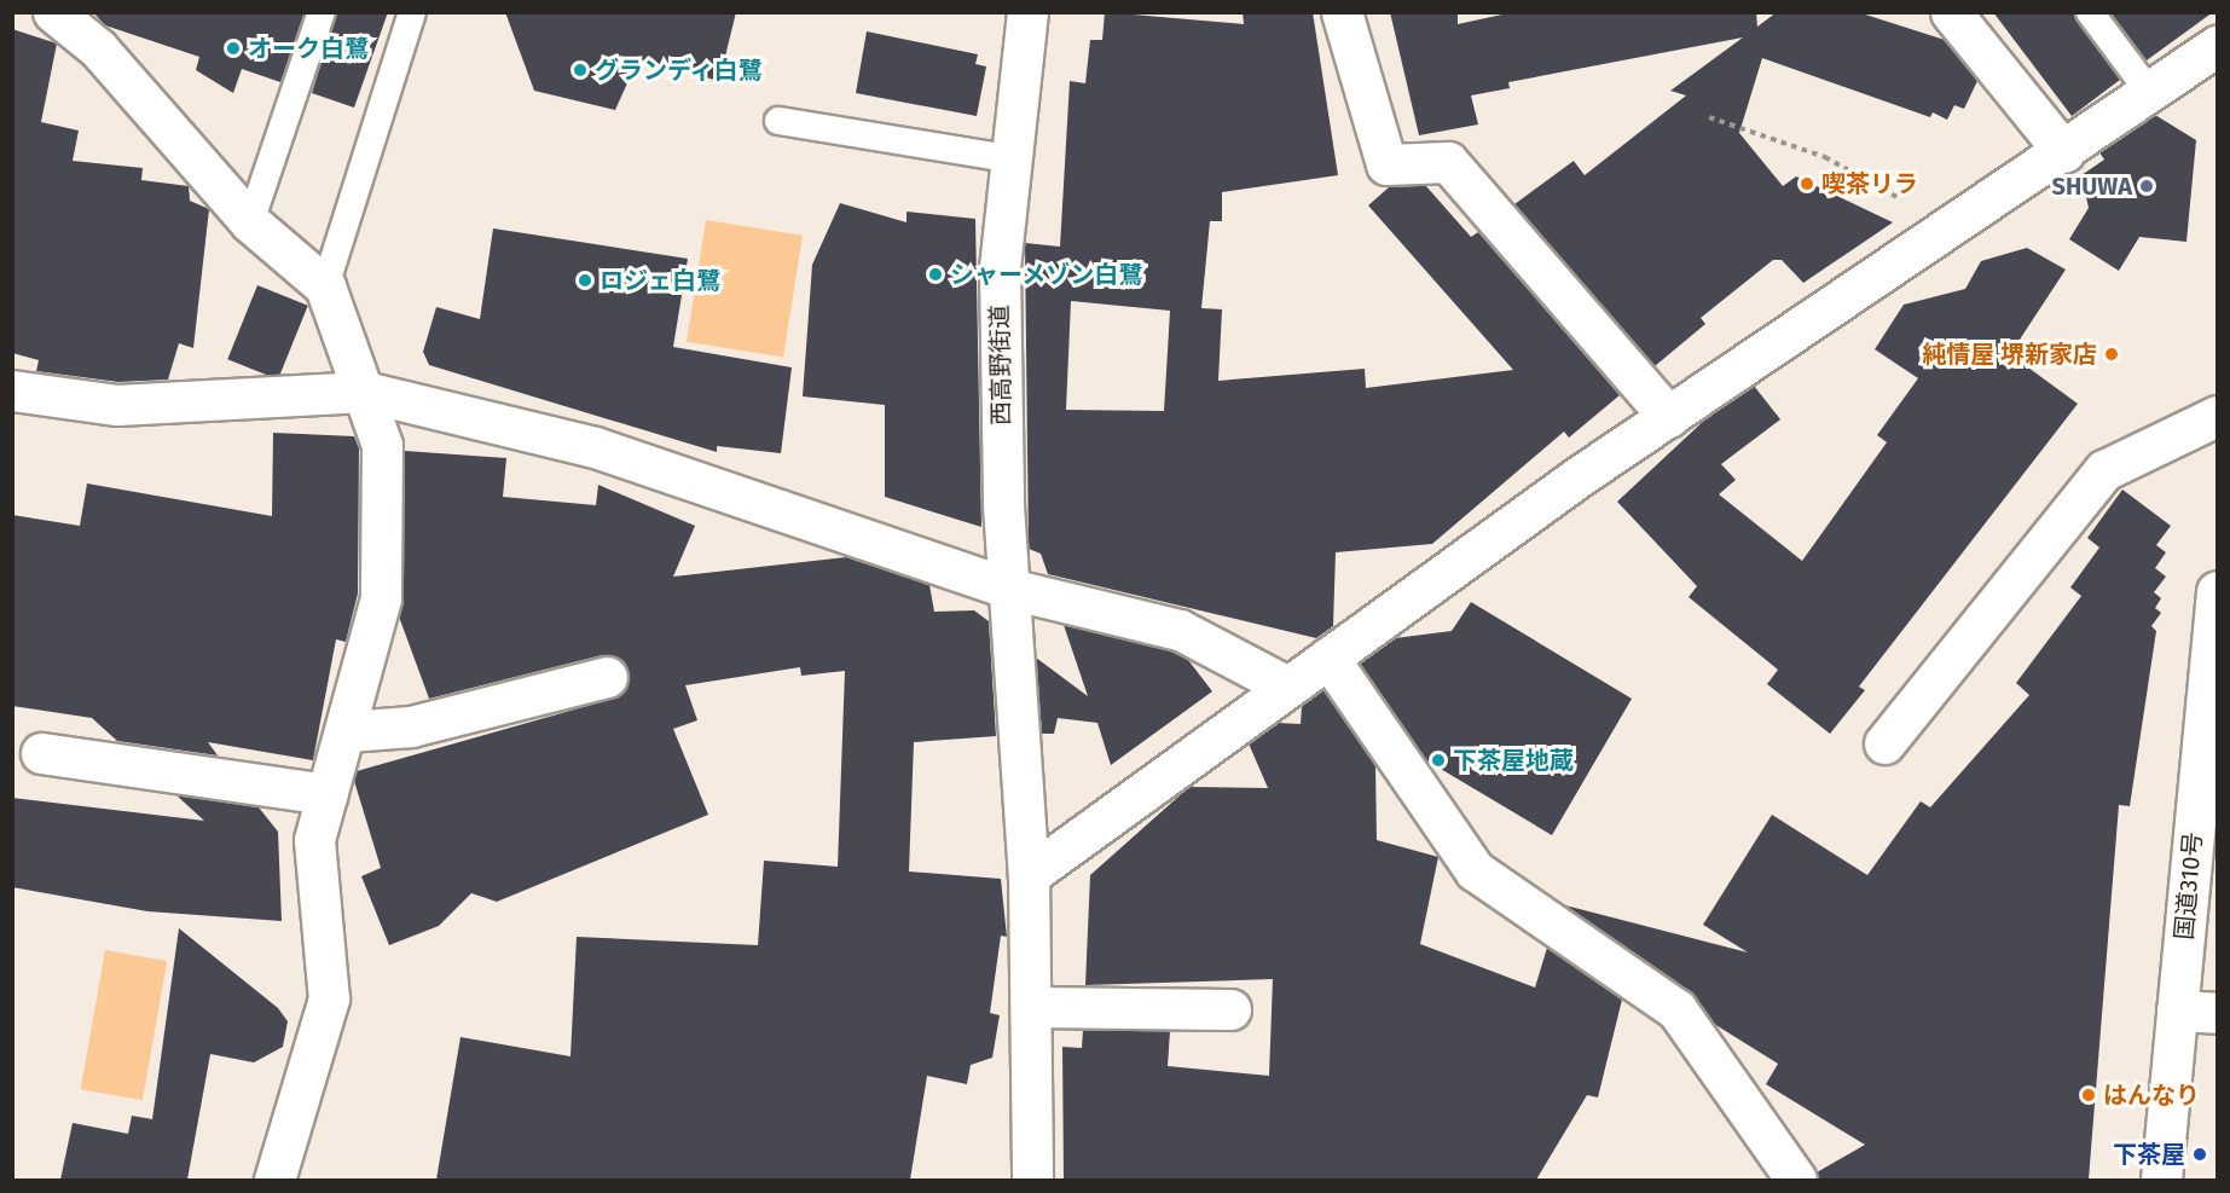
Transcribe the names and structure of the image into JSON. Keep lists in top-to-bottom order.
{
  "streets": {
    "main road": ["西高野街道", "国道310号"]
  },
  "places": [
    "オーク白鷺",
    "グランディ白鷺",
    "喫茶リラ",
    "SHUWA",
    "シャーメゾン白鷺",
    "ロジェ白鷺",
    "純情屋 堺新家店",
    "下茶屋地蔵",
    "はんなり",
    "下茶屋"
  ]
}
